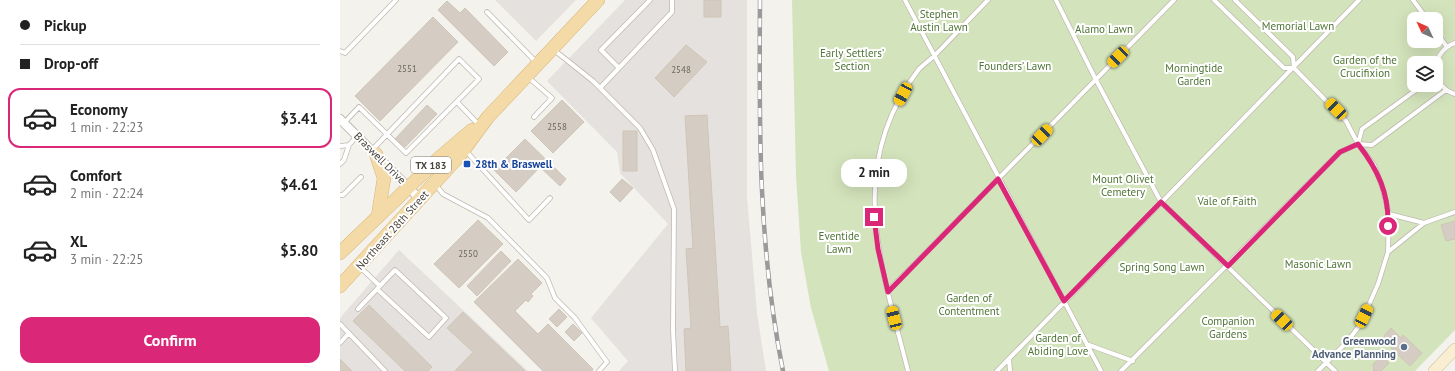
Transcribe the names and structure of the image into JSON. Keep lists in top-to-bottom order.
{
  "streets": {
    "main road": ["TX 183", "Northeast 28th Street"],
    "street": ["Braswell Drive"]
  },
  "crossings": [
    ["Braswell Drive", "Northeast 28th Street"]
  ],
  "parks": [
    "Stephen Austin Lawn",
    "Memorial Lawn",
    "Alamo Lawn",
    "Early Settlers’ Section",
    "Garden of the Crucifixion",
    "Founders’ Lawn",
    "Morningtide Garden",
    "Mount Olivet Cemetery",
    "Vale of Faith",
    "Eventide Lawn",
    "Masonic Lawn",
    "Spring Song Lawn",
    "Garden of Contentment",
    "Companion Gardens",
    "Garden of Abiding Love"
  ],
  "places": {
    "transit": ["28th & Braswell"],
    "other": ["Greenwood Advance Planning"]
  },
  "house_numbers": [
    "2551",
    "2548",
    "2558",
    "2550"
  ],
  "north": "top left",
  "page": {
    "banner": ["Pickup", "Drop-off"],
    "list": [
      {
        "name": "Economy",
        "note": "1 min · 22:23",
        "value": "$3.41"
      },
      {
        "name": "Comfort",
        "note": "2 min · 22:24",
        "value": "$4.61"
      },
      {
        "name": "XL",
        "note": "3 min · 22:25",
        "value": "$5.80"
      }
    ],
    "bubble": "2 min",
    "buttons": "Confirm"
  }
}
